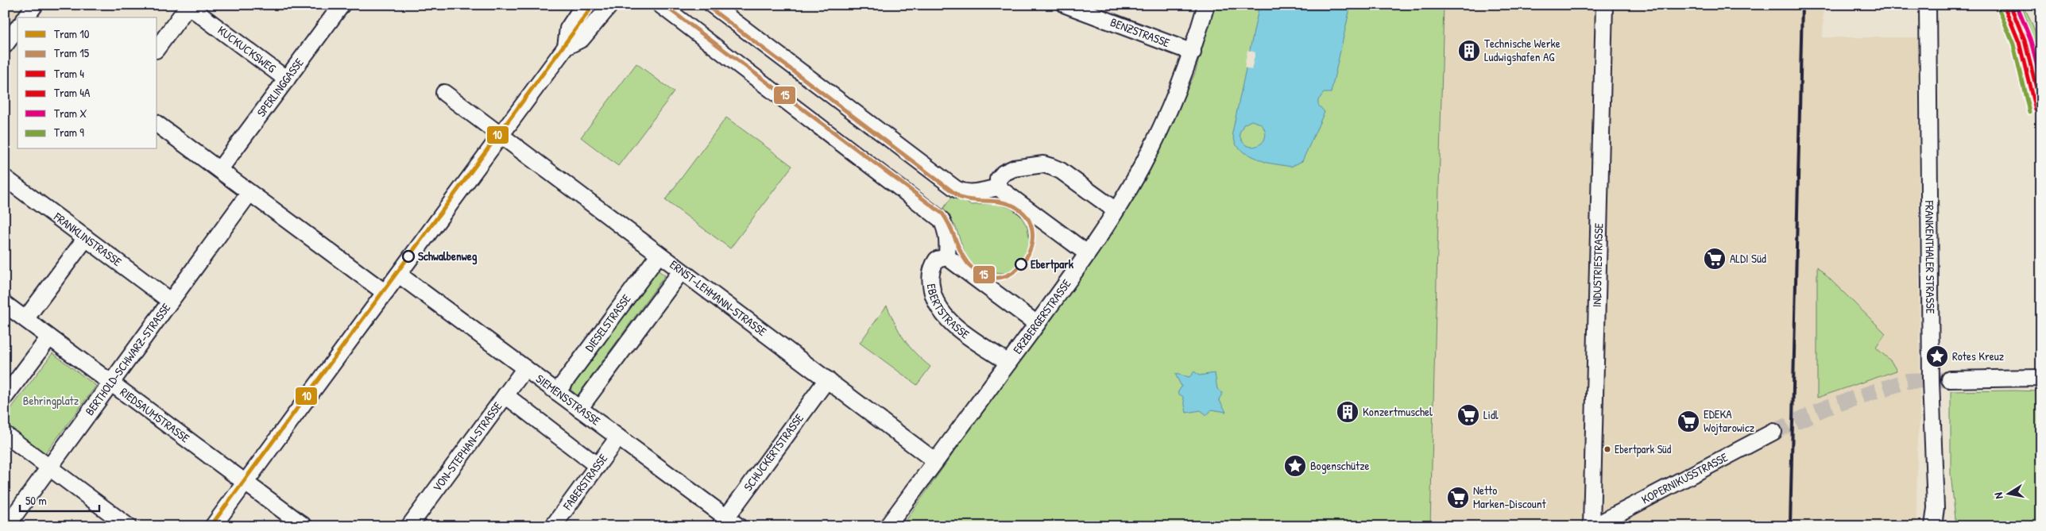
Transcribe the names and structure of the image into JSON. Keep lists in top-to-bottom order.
{
  "streets": {
    "street": [
      "BENZSTRASSE",
      "KUCKUCKSWEG",
      "SPERLINGGASSE",
      "FRANKLINSTRASSE",
      "FRANKENTHALER STRASSE",
      "INDUSTRIESTRASSE",
      "ERNST-LEHMANN-STRASSE",
      "EBERTSTRASSE",
      "ERZBERGERSTRASSE",
      "DIESELSTRASSE",
      "BERTHOLD-SCHWARZ-STRASSE",
      "SIEMENSSTRASSE",
      "RIEDSAUMSTRASSE",
      "VON-STEPHAN-STRASSE",
      "SCHUCKERTSTRASSE",
      "KOPERNIKUSSTRASSE",
      "FABERSTRASSE"
    ]
  },
  "crossings": [
    ["BENZSTRASSE", "ERZBERGERSTRASSE"],
    ["KUCKUCKSWEG", "SPERLINGGASSE"],
    ["FRANKLINSTRASSE", "BERTHOLD-SCHWARZ-STRASSE"],
    ["INDUSTRIESTRASSE", "KOPERNIKUSSTRASSE"],
    ["ERNST-LEHMANN-STRASSE", "ERZBERGERSTRASSE"],
    ["ERNST-LEHMANN-STRASSE", "DIESELSTRASSE"],
    ["ERNST-LEHMANN-STRASSE", "SCHUCKERTSTRASSE"],
    ["EBERTSTRASSE", "ERZBERGERSTRASSE"],
    ["DIESELSTRASSE", "SIEMENSSTRASSE"],
    ["BERTHOLD-SCHWARZ-STRASSE", "RIEDSAUMSTRASSE"],
    ["SIEMENSSTRASSE", "VON-STEPHAN-STRASSE"],
    ["SIEMENSSTRASSE", "SCHUCKERTSTRASSE"],
    ["SIEMENSSTRASSE", "FABERSTRASSE"]
  ],
  "parks": ["Behringplatz"],
  "places": {
    "building": ["Technische Werke Ludwigshafen AG", "Konzertmuschel"],
    "other": ["Schwalbenweg", "Ebertpark", "Ebertpark Süd"],
    "supermarket": [
      "ALDI Süd",
      "Lidl",
      "EDEKA Wojtarowicz",
      "Netto Marken-Discount"
    ],
    "place": ["Rotes Kreuz", "Bogenschütze"]
  },
  "lines": [
    "tram line 10",
    "tram line 15",
    "tram line 4",
    "tram line X",
    "tram line 4A",
    "tram line 9"
  ],
  "legend": [
    "Tram 10",
    "Tram 15",
    "Tram 4",
    "Tram 4A",
    "Tram X",
    "Tram 9"
  ],
  "scale_bar": "50 m",
  "north": "left"
}
